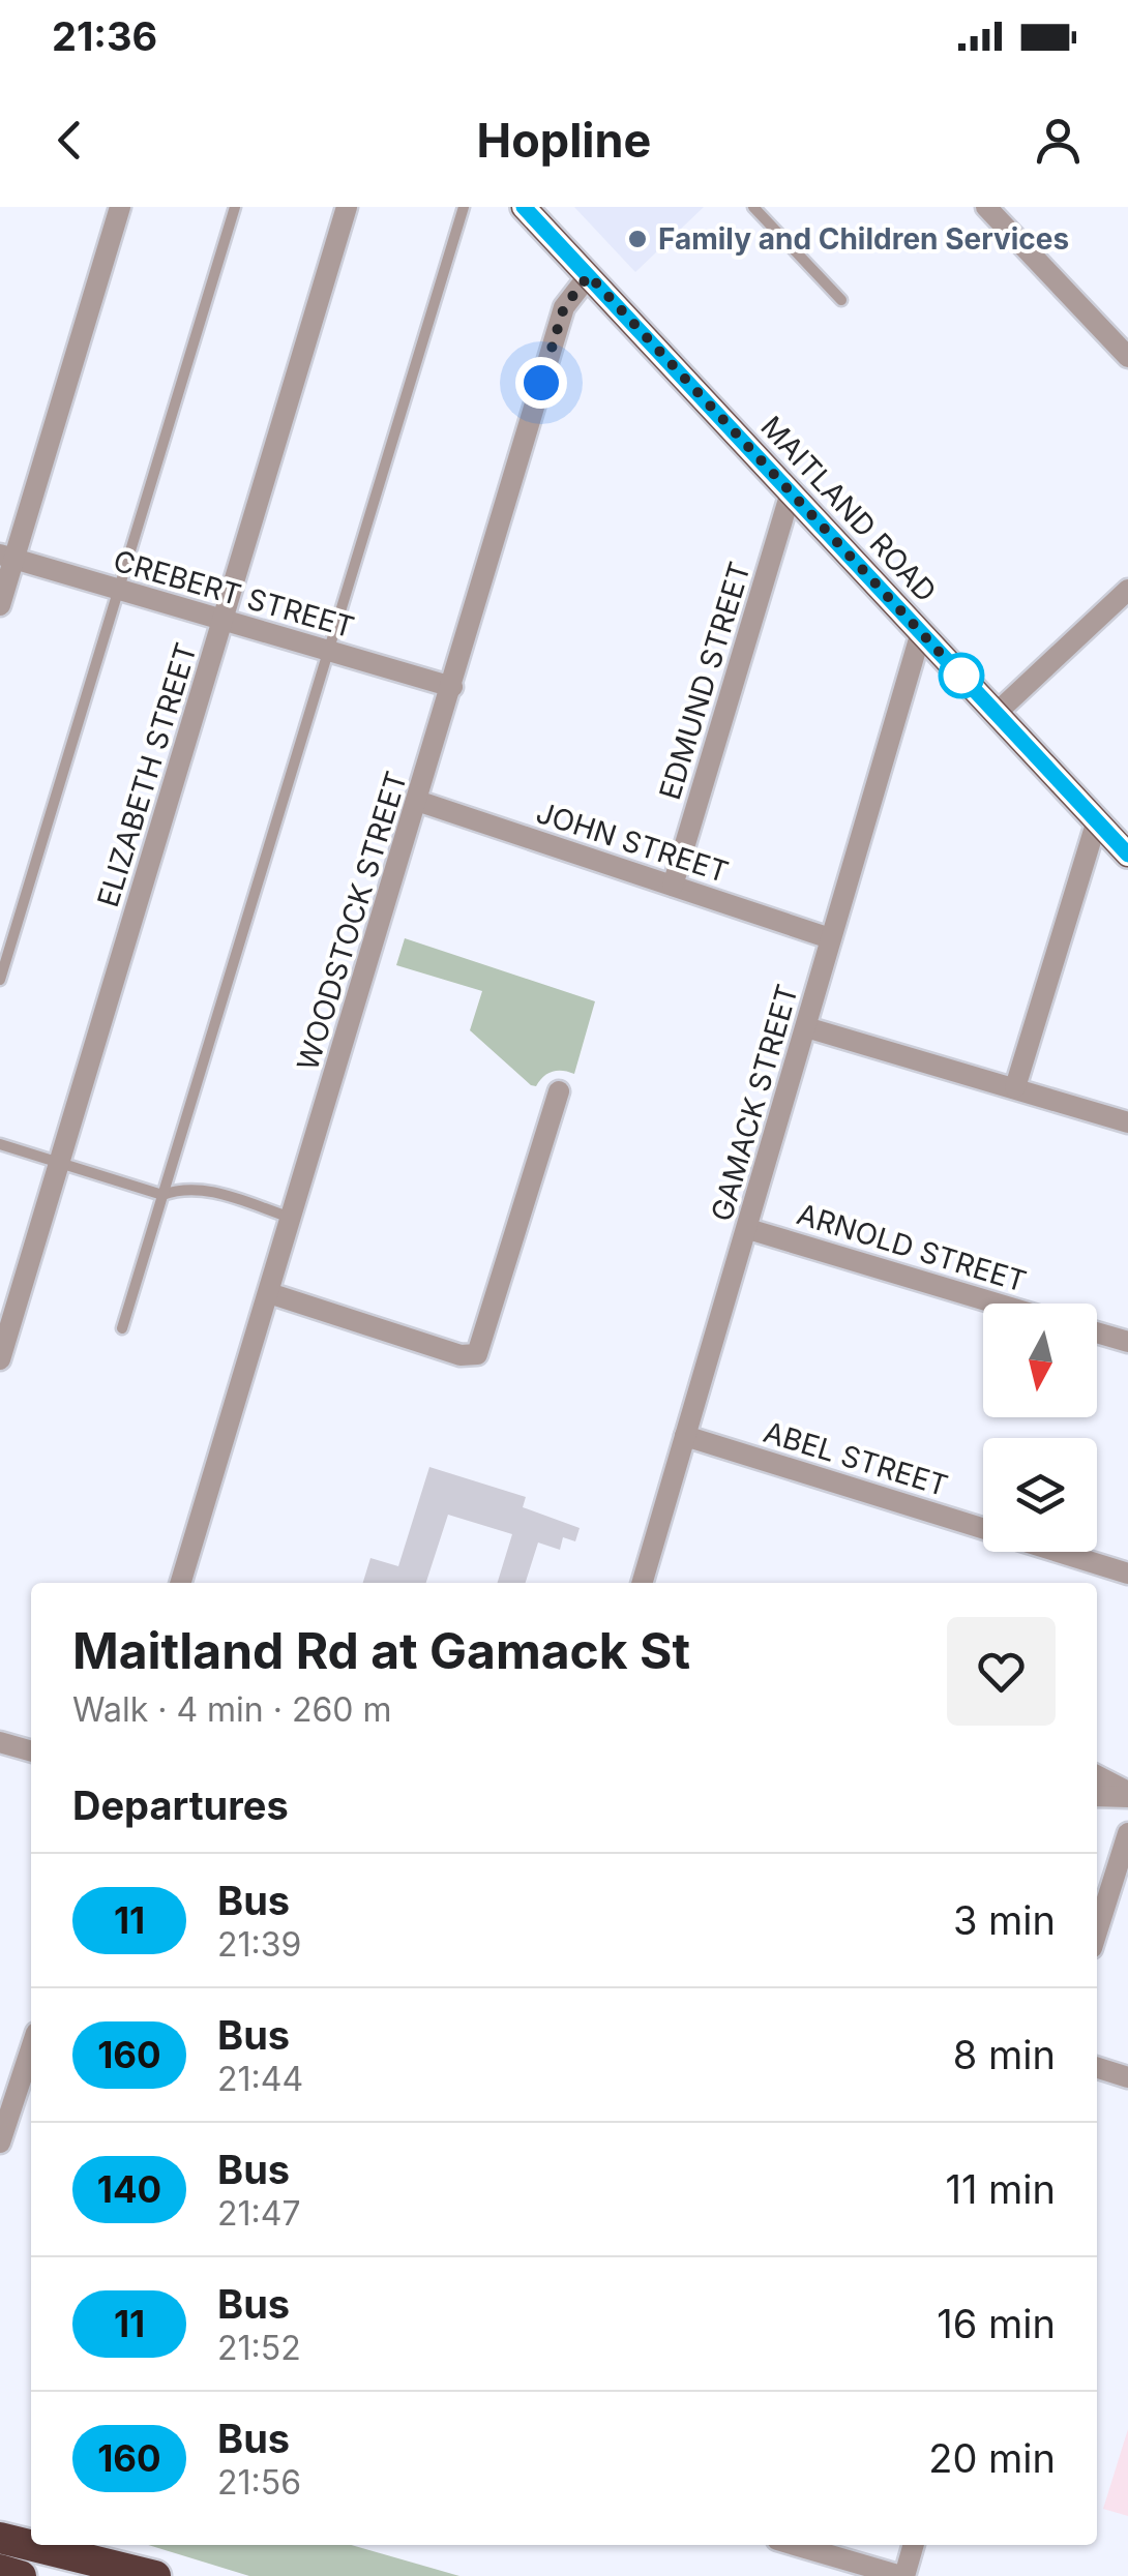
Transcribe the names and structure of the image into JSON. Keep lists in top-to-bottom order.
{
  "streets": {
    "main road": ["MAITLAND ROAD"],
    "street": [
      "CREBERT STREET",
      "EDMUND STREET",
      "ELIZABETH STREET",
      "JOHN STREET",
      "WOODSTOCK STREET",
      "GAMACK STREET",
      "ARNOLD STREET",
      "ABEL STREET"
    ]
  },
  "crossings": [
    ["MAITLAND ROAD", "EDMUND STREET"],
    ["MAITLAND ROAD", "WOODSTOCK STREET"],
    ["MAITLAND ROAD", "GAMACK STREET"],
    ["CREBERT STREET", "ELIZABETH STREET"],
    ["CREBERT STREET", "WOODSTOCK STREET"],
    ["EDMUND STREET", "JOHN STREET"],
    ["JOHN STREET", "WOODSTOCK STREET"],
    ["JOHN STREET", "GAMACK STREET"],
    ["GAMACK STREET", "ARNOLD STREET"],
    ["GAMACK STREET", "ABEL STREET"]
  ],
  "places": ["Family and Children Services"],
  "lines": ["bus line 11"],
  "north": "bottom",
  "page": {
    "status": "21:36",
    "header": "Hopline",
    "heading": [
      ["Maitland Rd at Gamack St", "Walk · 4 min · 260 m"],
      "Departures"
    ],
    "list": [
      {
        "mark": "11",
        "name": "Bus",
        "note": "21:39",
        "value": "3 min"
      },
      {
        "mark": "160",
        "name": "Bus",
        "note": "21:44",
        "value": "8 min"
      },
      {
        "mark": "140",
        "name": "Bus",
        "note": "21:47",
        "value": "11 min"
      },
      {
        "mark": "11",
        "name": "Bus",
        "note": "21:52",
        "value": "16 min"
      },
      {
        "mark": "160",
        "name": "Bus",
        "note": "21:56",
        "value": "20 min"
      }
    ]
  }
}
